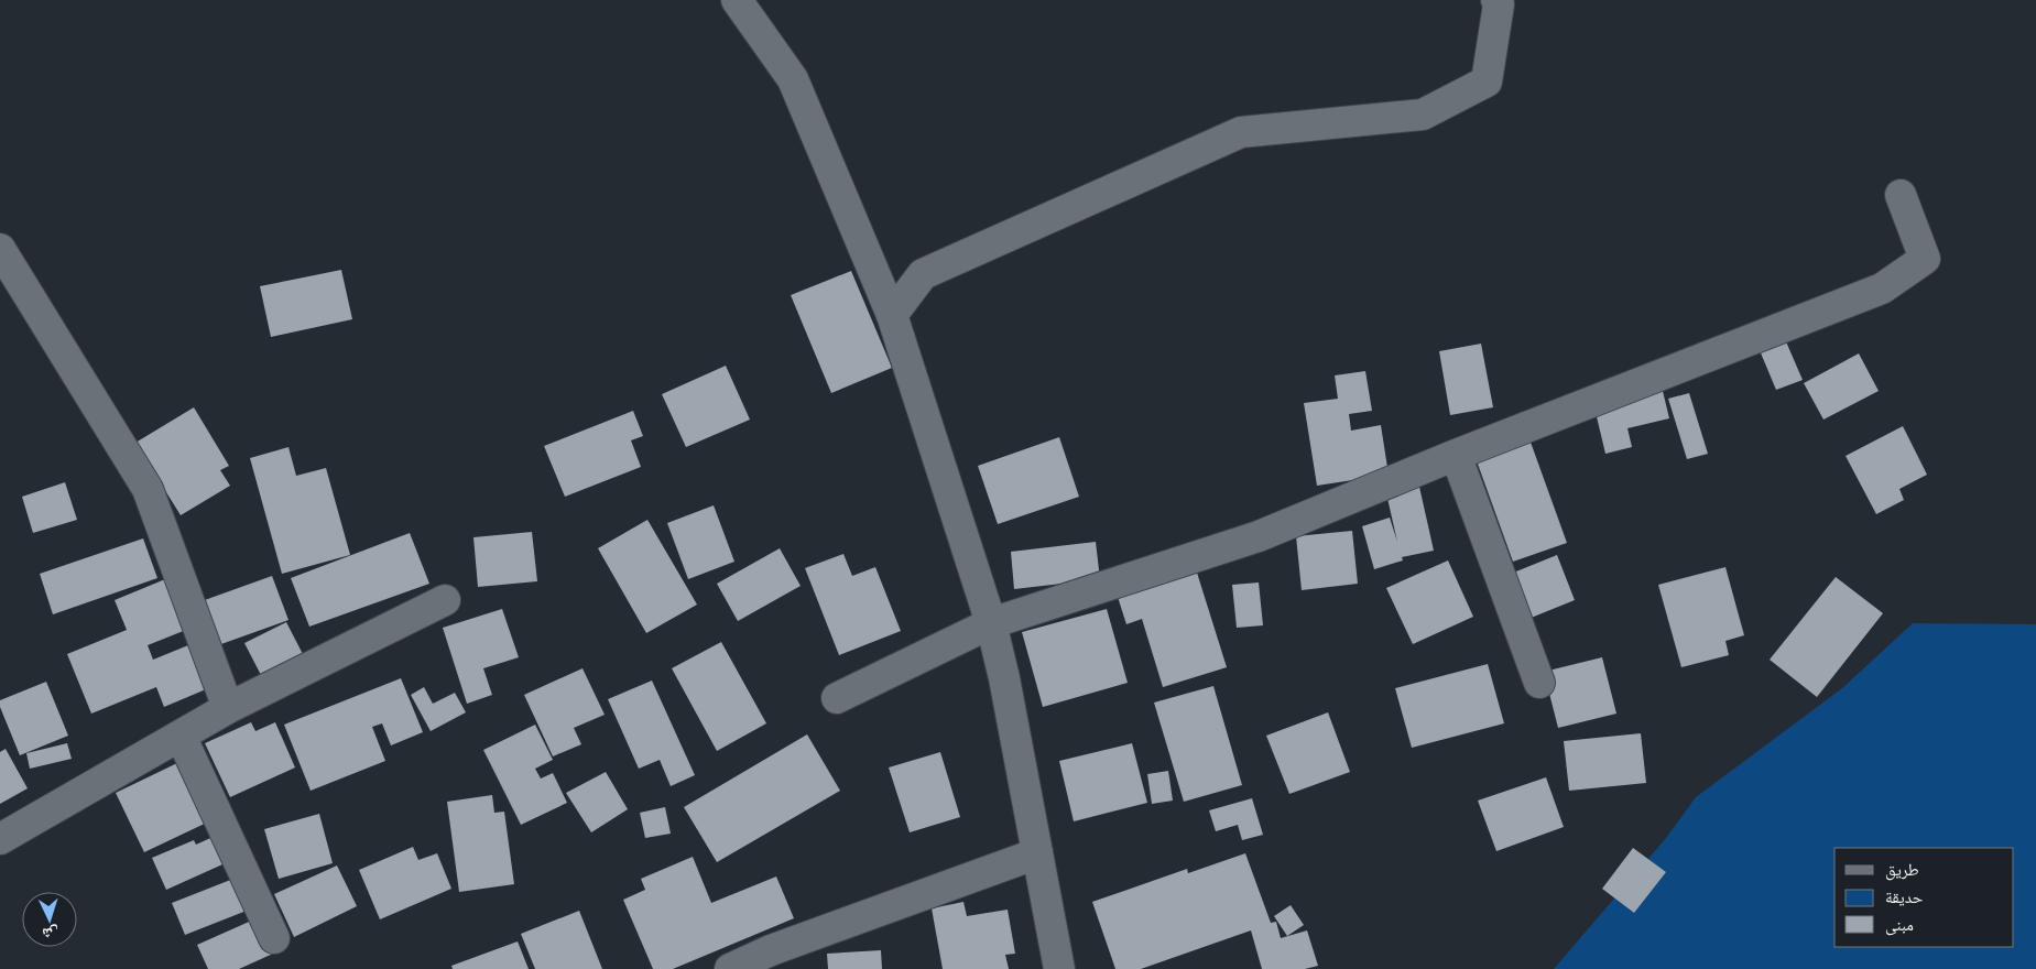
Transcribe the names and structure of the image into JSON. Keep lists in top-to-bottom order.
{
  "legend": ["طريق", "حديقة", "مبنى"],
  "north": "bottom"
}
